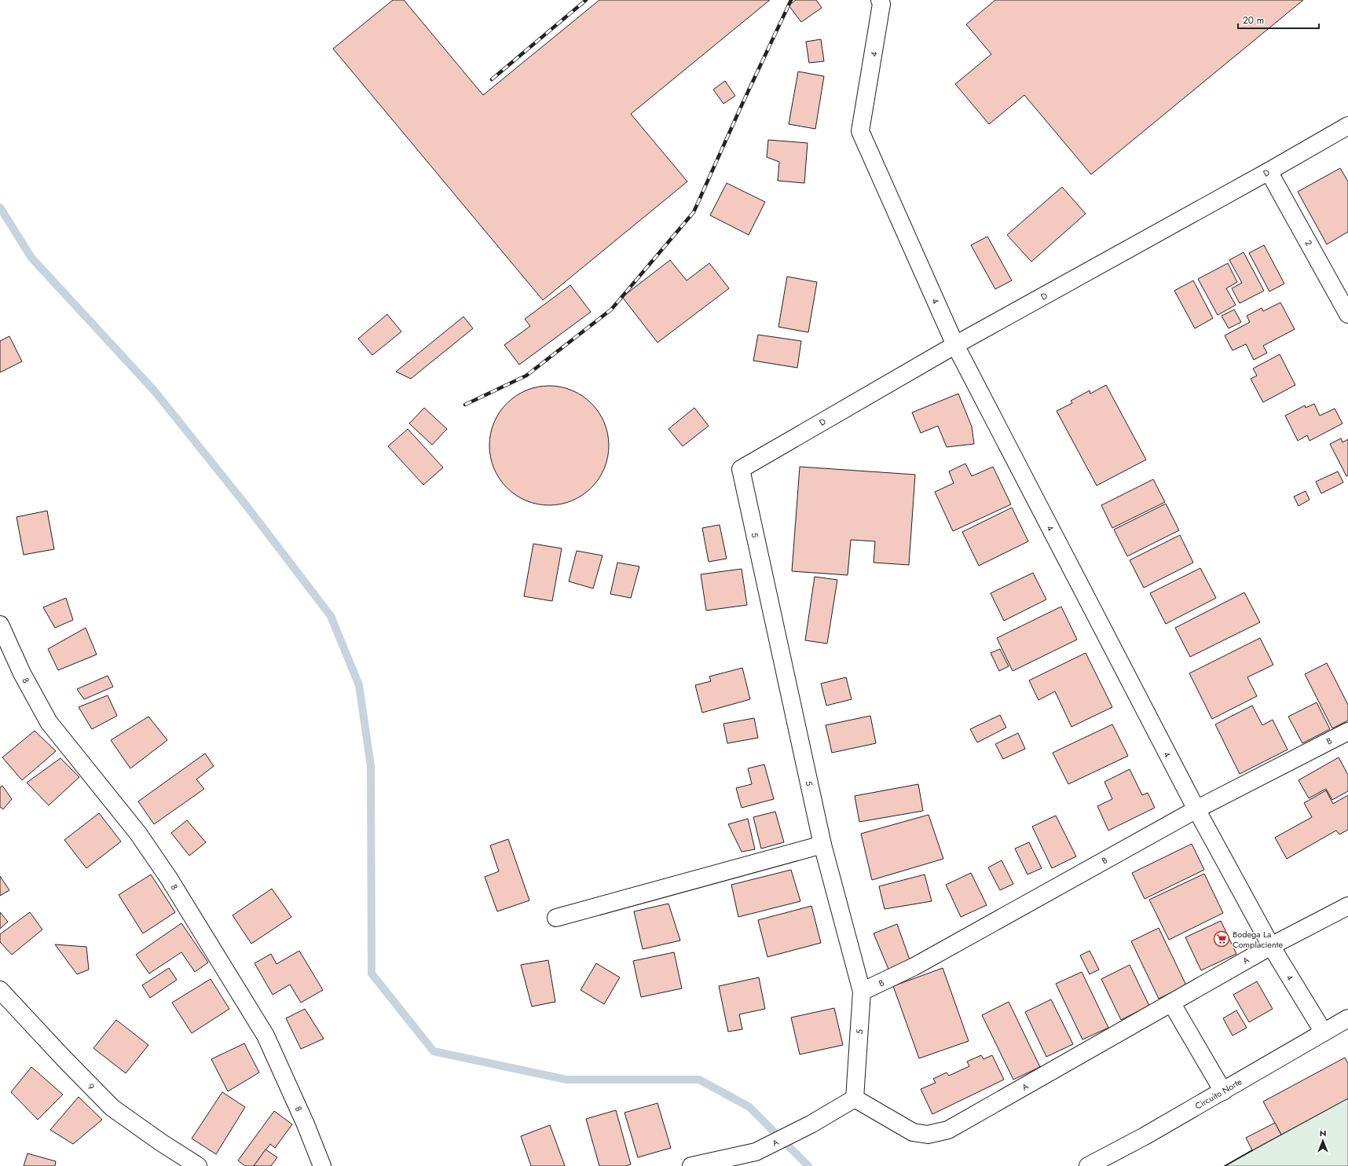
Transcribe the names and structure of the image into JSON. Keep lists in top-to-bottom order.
{
  "streets": {
    "street": [
      "4",
      "D",
      "2",
      "5",
      "8",
      "B",
      "A",
      "9",
      "Circuito Norte"
    ]
  },
  "crossings": [
    ["4", "D"],
    ["4", "B"],
    ["4", "A"],
    ["4", "Circuito Norte"],
    ["D", "2"],
    ["D", "5"],
    ["5", "B"],
    ["5", "A"]
  ],
  "places": {
    "supermarket": ["Bodega La Complaciente"]
  },
  "scale_bar": "20 m",
  "north": "top"
}
